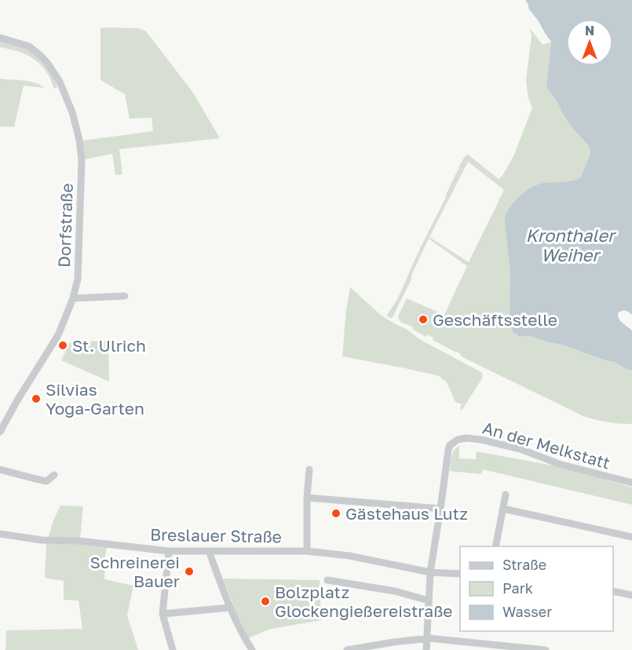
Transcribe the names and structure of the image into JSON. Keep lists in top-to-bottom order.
{
  "streets": {
    "street": ["Dorfstraße", "An der Melkstatt", "Breslauer Straße"]
  },
  "water": ["Kronthaler Weiher"],
  "places": [
    "Geschäftsstelle",
    "St. Ulrich",
    "Silvias Yoga-Garten",
    "Gästehaus Lutz",
    "Schreinerei Bauer",
    "Bolzplatz Glockengießereistraße"
  ],
  "legend": ["Straße", "Park", "Wasser"],
  "north": "top"
}
